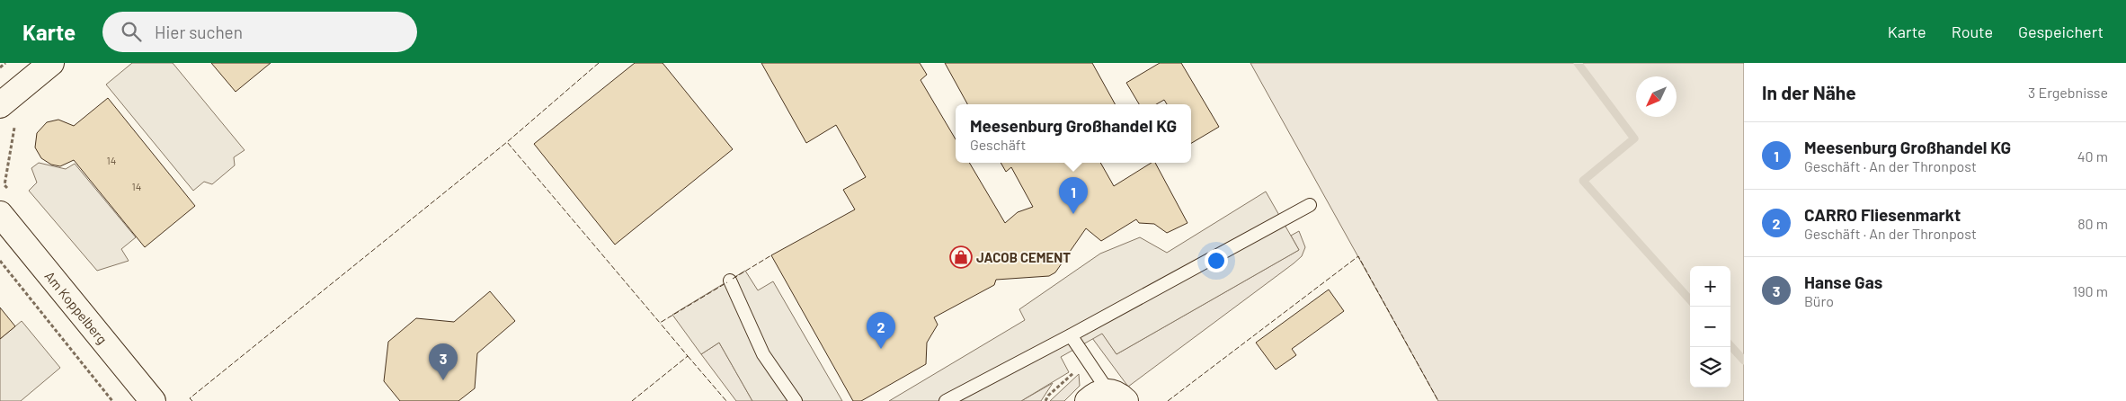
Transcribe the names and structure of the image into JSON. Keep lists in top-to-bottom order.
{
  "streets": {
    "street": ["Am Koppelberg"]
  },
  "places": {
    "shop": ["JACOB CEMENT"]
  },
  "house_numbers": ["14", "14"],
  "north": "bottom left",
  "page": {
    "header": "Karte",
    "search": "Hier suchen",
    "nav": ["Karte", "Route", "Gespeichert"],
    "heading": ["In der Nähe", "3 Ergebnisse"],
    "popup": ["Meesenburg Großhandel KG", "Geschäft"],
    "list": [
      {
        "mark": "1",
        "name": "Meesenburg Großhandel KG",
        "note": "Geschäft · An der Thronpost",
        "value": "40 m"
      },
      {
        "mark": "2",
        "name": "CARRO Fliesenmarkt",
        "note": "Geschäft · An der Thronpost",
        "value": "80 m"
      },
      {
        "mark": "3",
        "name": "Hanse Gas",
        "note": "Büro",
        "value": "190 m"
      }
    ],
    "pins": ["1", "2", "3"],
    "map_buttons": ["+", "−"]
  }
}
